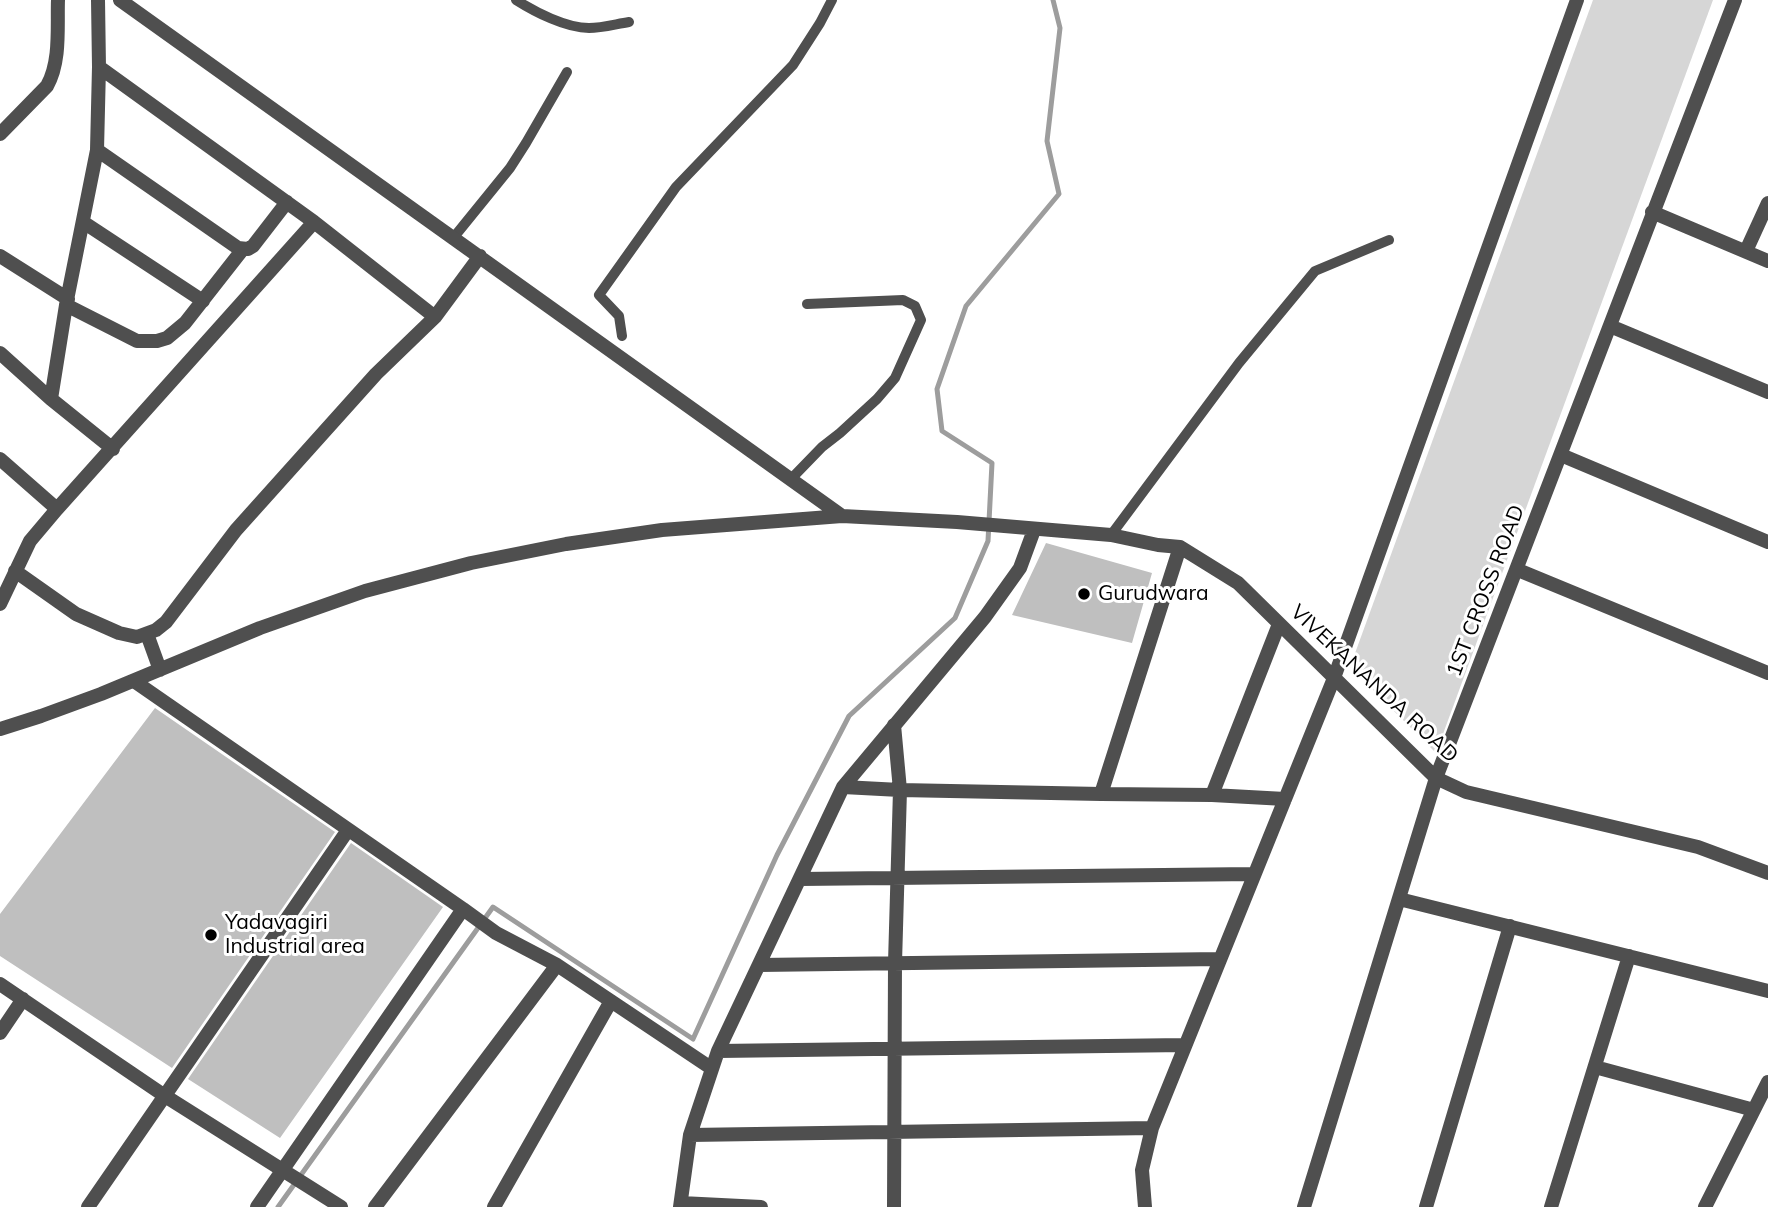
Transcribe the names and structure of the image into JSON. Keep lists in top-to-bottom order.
{
  "streets": {
    "street": ["1ST CROSS ROAD", "VIVEKANANDA ROAD"]
  },
  "crossings": [
    ["1ST CROSS ROAD", "VIVEKANANDA ROAD"]
  ],
  "places": ["Gurudwara", "Yadavagiri Industrial area"]
}
